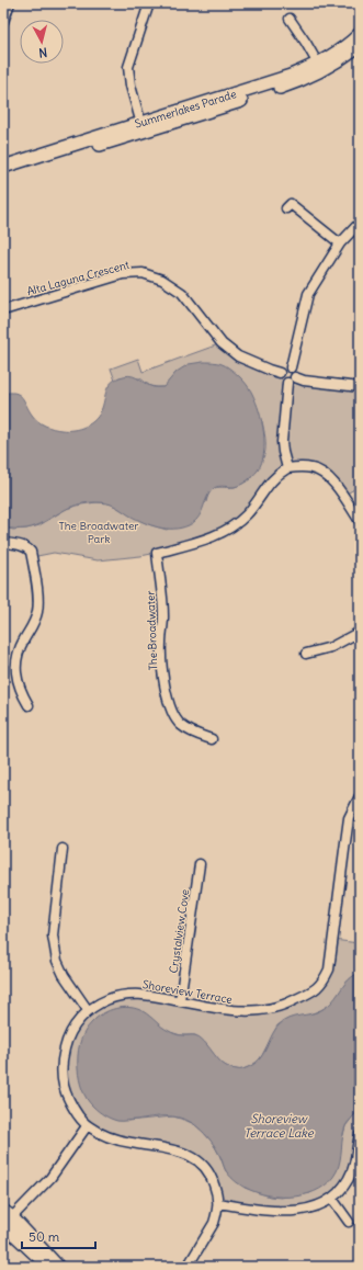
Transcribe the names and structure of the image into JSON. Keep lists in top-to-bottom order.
{
  "streets": {
    "street": [
      "Summerlakes Parade",
      "Alta Laguna Crescent",
      "The Broadwater",
      "Crystalview Cove",
      "Shoreview Terrace"
    ]
  },
  "crossings": [
    ["Crystalview Cove", "Shoreview Terrace"]
  ],
  "water": ["Shoreview Terrace Lake"],
  "parks": ["The Broadwater Park"],
  "scale_bar": "50 m",
  "north": "bottom"
}
